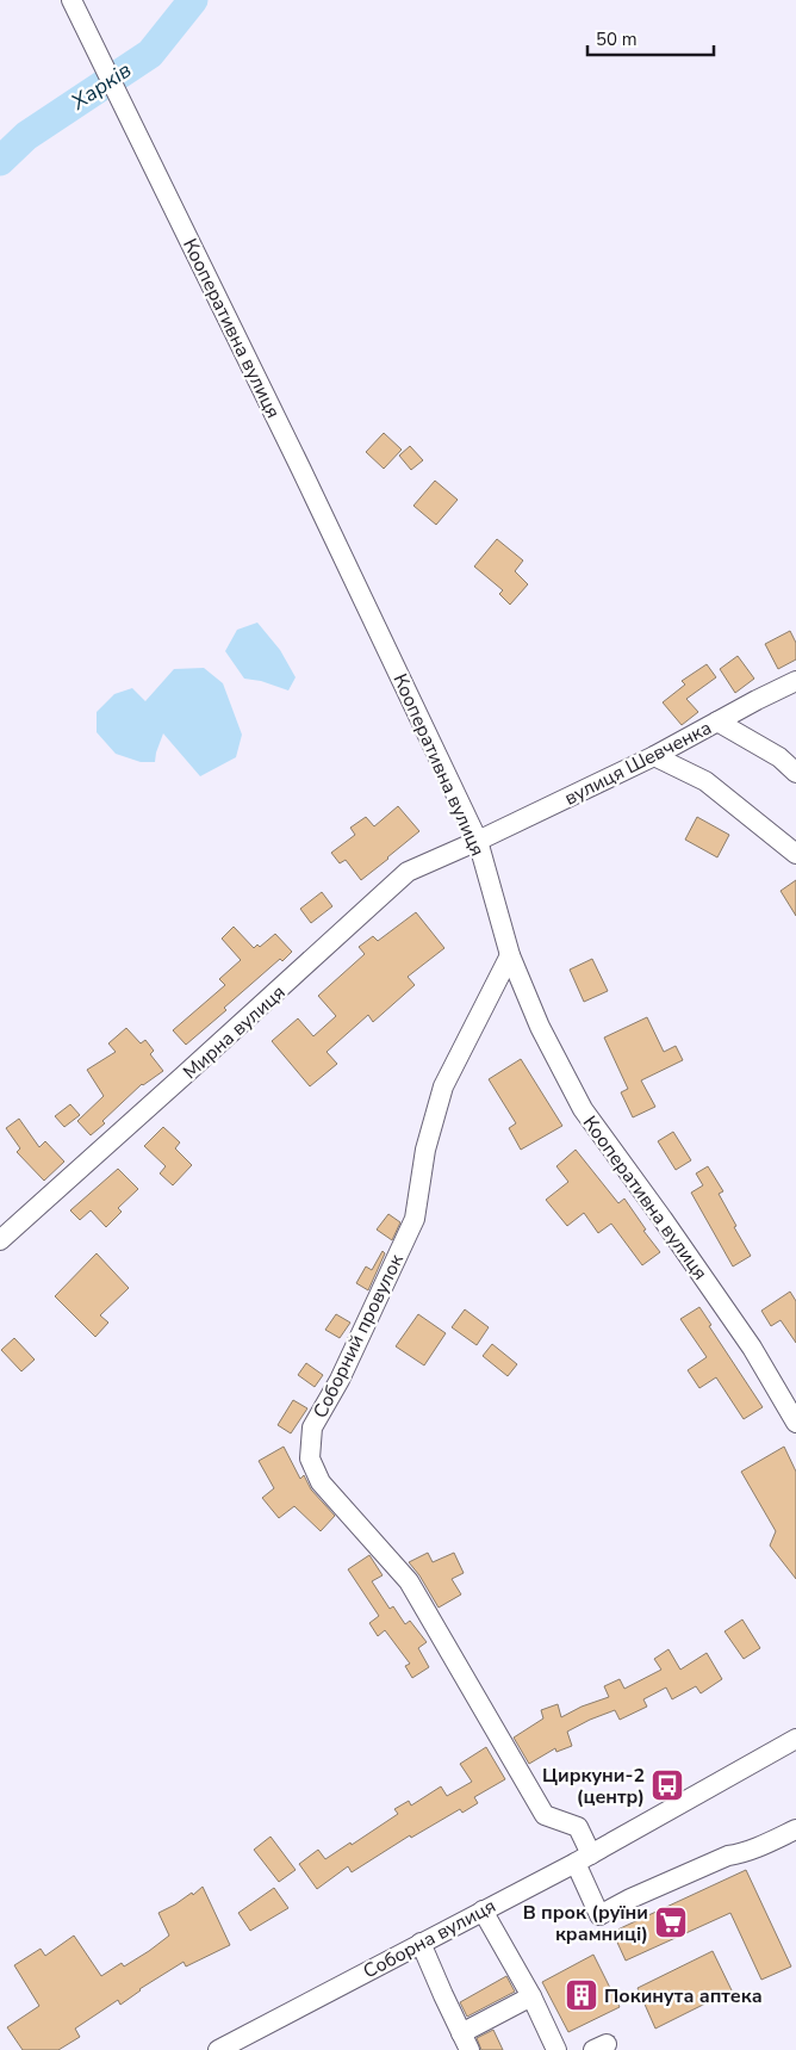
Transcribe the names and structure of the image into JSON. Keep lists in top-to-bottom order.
{
  "streets": {
    "street": [
      "Кооперативна вулиця",
      "вулиця Шевченка",
      "Мирна вулиця",
      "Соборний провулок",
      "Соборна вулиця"
    ]
  },
  "crossings": [
    ["Кооперативна вулиця", "вулиця Шевченка"],
    ["Кооперативна вулиця", "Мирна вулиця"],
    ["Кооперативна вулиця", "Соборний провулок"],
    ["вулиця Шевченка", "Мирна вулиця"],
    ["Соборний провулок", "Соборна вулиця"]
  ],
  "water": ["Харків"],
  "places": {
    "bus stop": ["Циркуни-2 (центр)"],
    "supermarket": ["В прок (руїни крамниці)"],
    "building": ["Покинута аптека"]
  },
  "scale_bar": "50 m"
}
